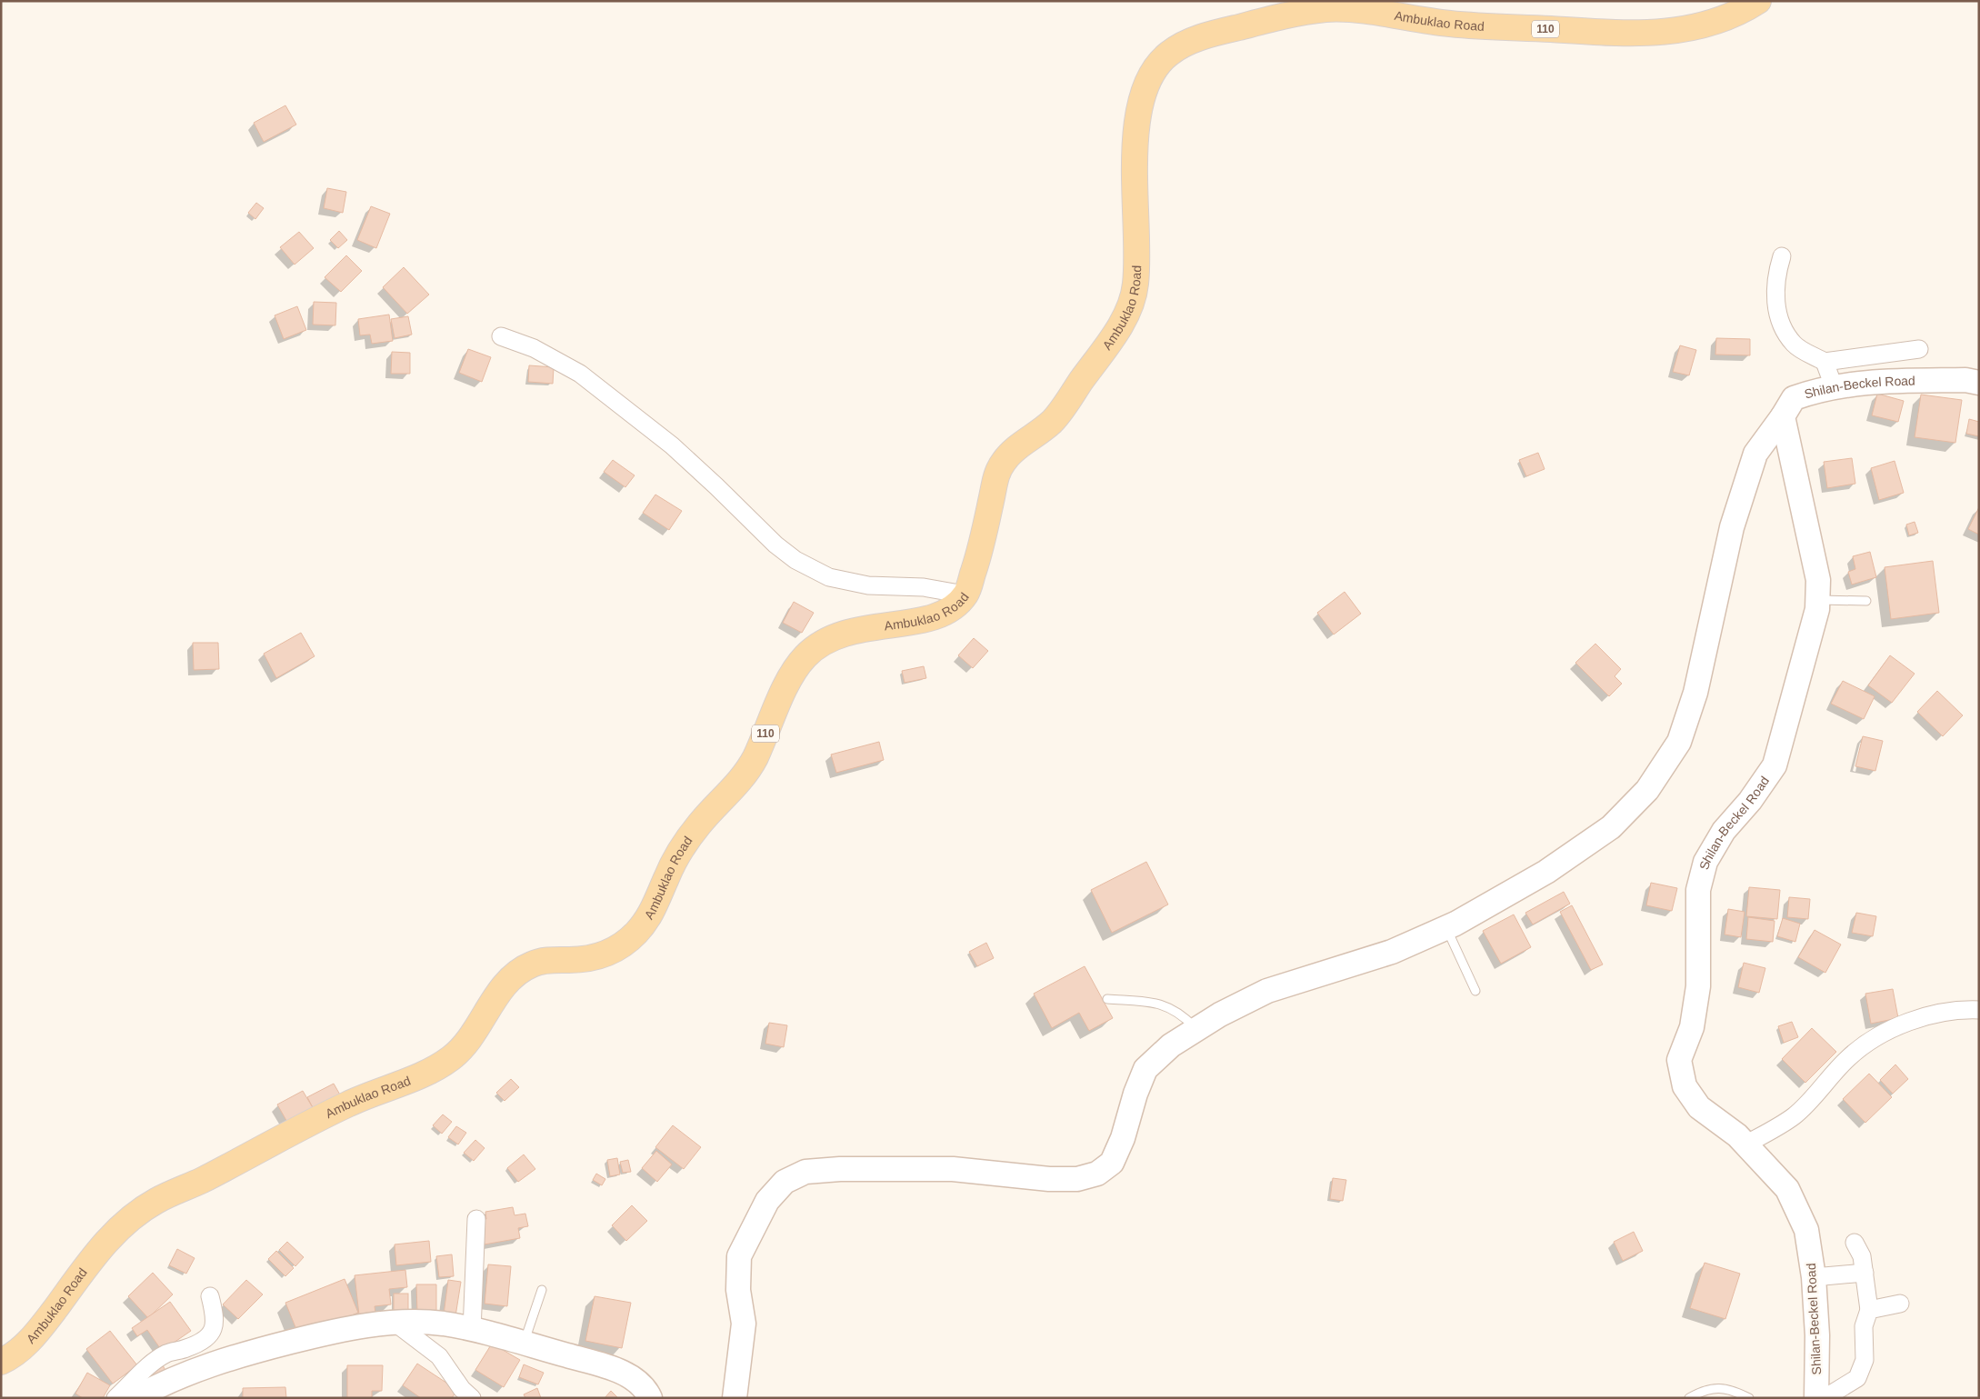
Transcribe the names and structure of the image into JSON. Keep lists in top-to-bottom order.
{
  "streets": {
    "main road": ["Ambuklao Road", "110"],
    "street": ["Shilan-Beckel Road"]
  }
}
